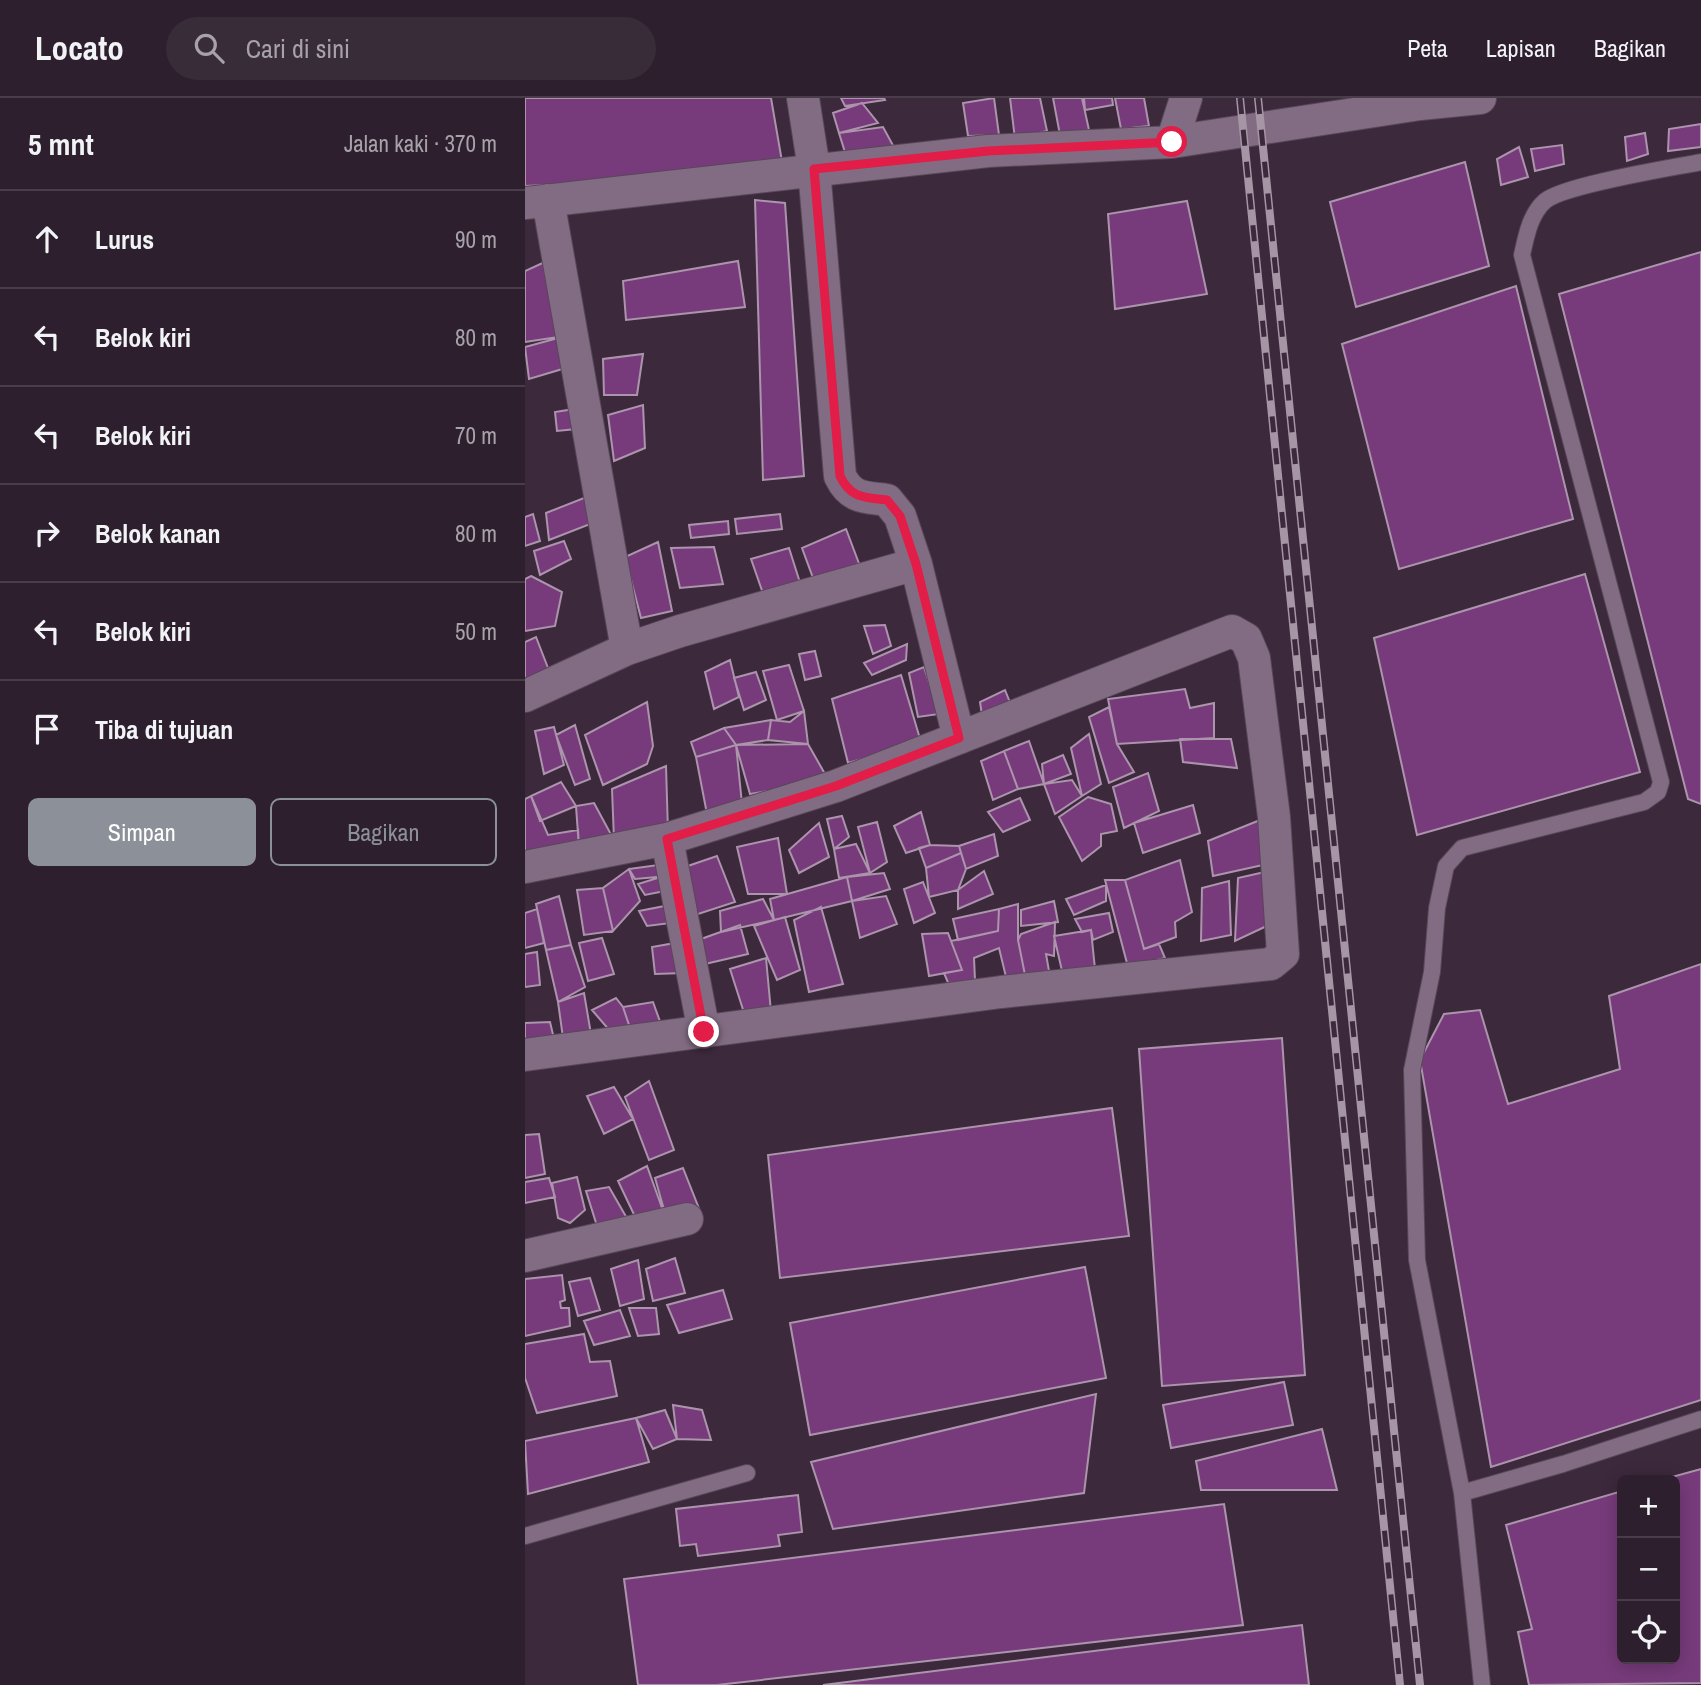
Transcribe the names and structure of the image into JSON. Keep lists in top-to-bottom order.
{
  "page": {
    "header": "Locato",
    "search": "Cari di sini",
    "nav": ["Peta", "Lapisan", "Bagikan"],
    "heading": ["5 mnt", "Jalan kaki · 370 m"],
    "list": [
      ["Lurus", "90 m"],
      ["Belok kiri", "80 m"],
      ["Belok kiri", "70 m"],
      ["Belok kanan", "80 m"],
      ["Belok kiri", "50 m"],
      "Tiba di tujuan"
    ],
    "buttons": ["Simpan", "Bagikan"],
    "map_buttons": ["+", "−"]
  }
}
